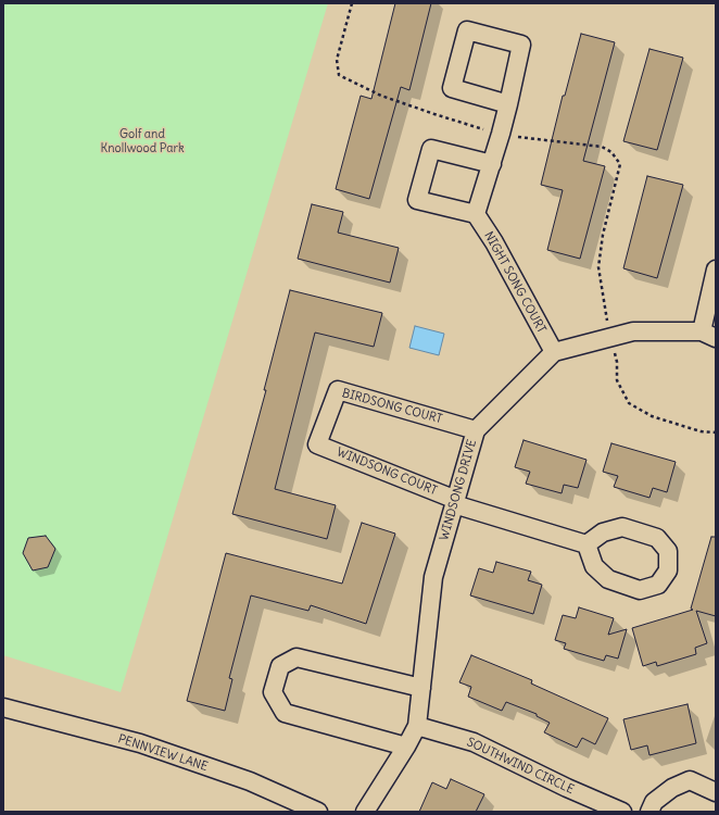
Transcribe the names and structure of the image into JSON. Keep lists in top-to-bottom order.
{
  "streets": {
    "street": [
      "NIGHT SONG COURT",
      "BIRDSONG COURT",
      "WINDSONG COURT",
      "WINDSONG DRIVE",
      "PENNVIEW LANE",
      "SOUTHWIND CIRCLE"
    ]
  },
  "crossings": [
    ["NIGHT SONG COURT", "WINDSONG DRIVE"],
    ["BIRDSONG COURT", "WINDSONG COURT"],
    ["BIRDSONG COURT", "WINDSONG DRIVE"],
    ["WINDSONG COURT", "WINDSONG DRIVE"],
    ["WINDSONG DRIVE", "SOUTHWIND CIRCLE"]
  ],
  "parks": ["Golf and Knollwood Park"]
}
